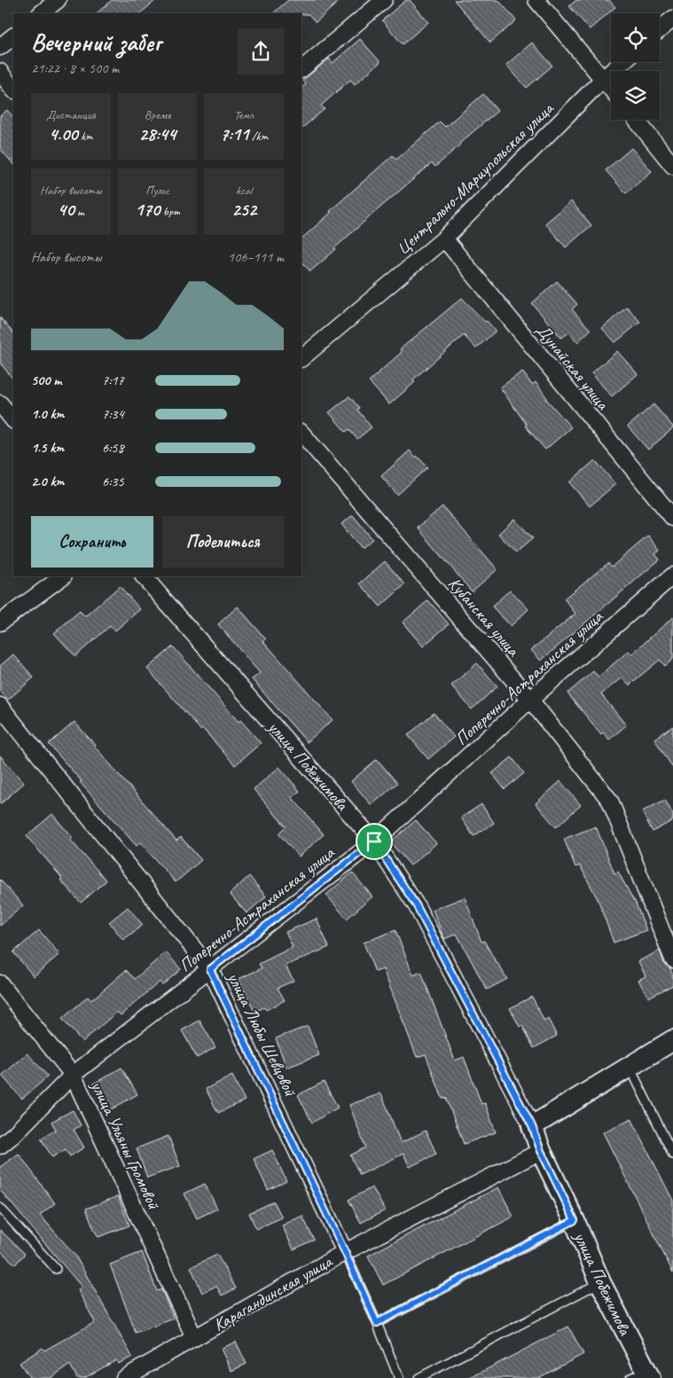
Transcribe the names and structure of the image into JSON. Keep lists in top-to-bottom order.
{
  "streets": {
    "street": [
      "Центрально-Мариупольская улица",
      "Дунайская улица",
      "Кубанская улица",
      "Поперечно-Астраханская улица",
      "улица Побежимова",
      "улица Любы Шевцовой",
      "улица Ульяны Громовой",
      "Карагандинская улица"
    ]
  },
  "crossings": [
    ["Центрально-Мариупольская улица", "Дунайская улица"],
    ["Кубанская улица", "Поперечно-Астраханская улица"],
    ["Поперечно-Астраханская улица", "улица Побежимова"],
    ["Поперечно-Астраханская улица", "улица Любы Шевцовой"],
    ["Поперечно-Астраханская улица", "улица Ульяны Громовой"],
    ["улица Побежимова", "Карагандинская улица"],
    ["улица Любы Шевцовой", "Карагандинская улица"],
    ["улица Ульяны Громовой", "Карагандинская улица"]
  ],
  "page": {
    "heading": ["Вечерний забег", "21:22 · 8 × 500 m"],
    "stats": [
      ["Дистанция", "4.00 km"],
      ["Время", "28:44"],
      ["Темп", "7:11 /km"],
      ["Набор высоты", "40 m"],
      ["Пульс", "170 bpm"],
      ["kcal", "252"]
    ],
    "chart": ["Набор высоты", "106–111 m"],
    "list": [
      {
        "name": "500 m",
        "note": "7:17"
      },
      {
        "name": "1.0 km",
        "note": "7:34"
      },
      {
        "name": "1.5 km",
        "note": "6:58"
      },
      {
        "name": "2.0 km",
        "note": "6:35"
      }
    ],
    "buttons": ["Сохранить", "Поделиться"]
  }
}
